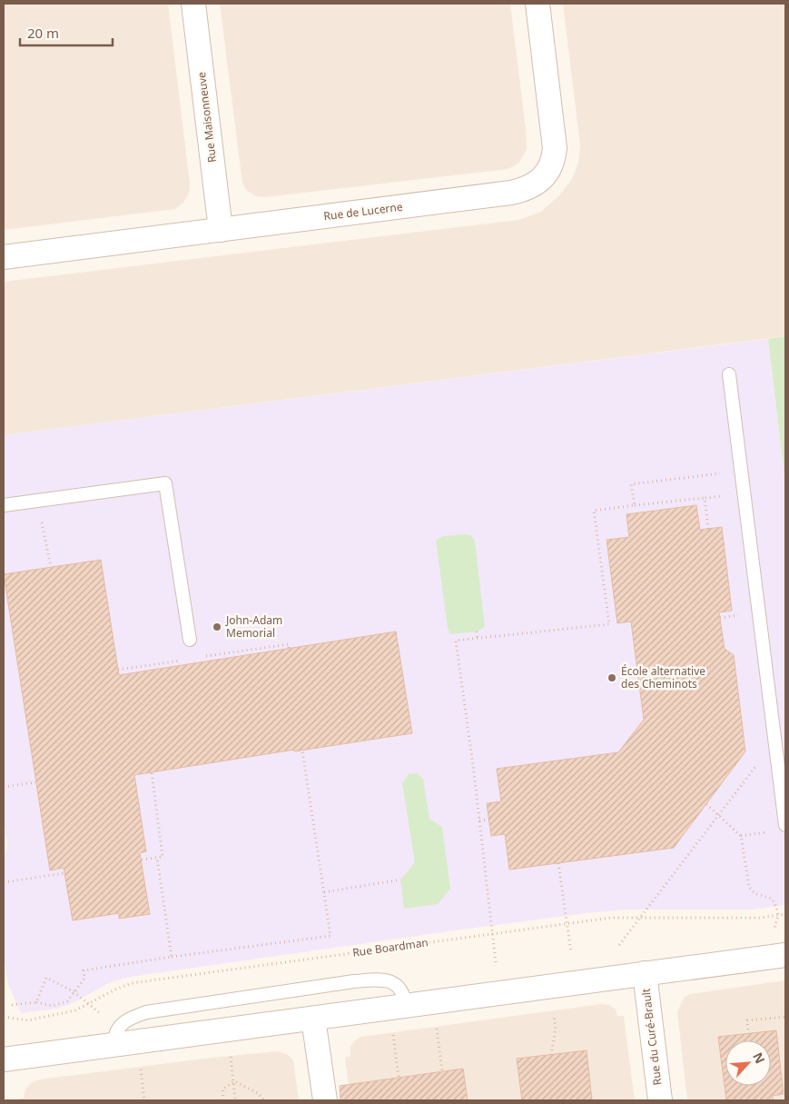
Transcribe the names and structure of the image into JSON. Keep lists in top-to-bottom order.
{
  "streets": {
    "street": ["Rue Maisonneuve", "Rue de Lucerne", "Rue du Curé-Brault"],
    "path": ["Rue Boardman"]
  },
  "crossings": [
    ["Rue Maisonneuve", "Rue de Lucerne"]
  ],
  "places": ["John-Adam Memorial", "École alternative des Cheminots"],
  "scale_bar": "20 m",
  "north": "top right"
}
